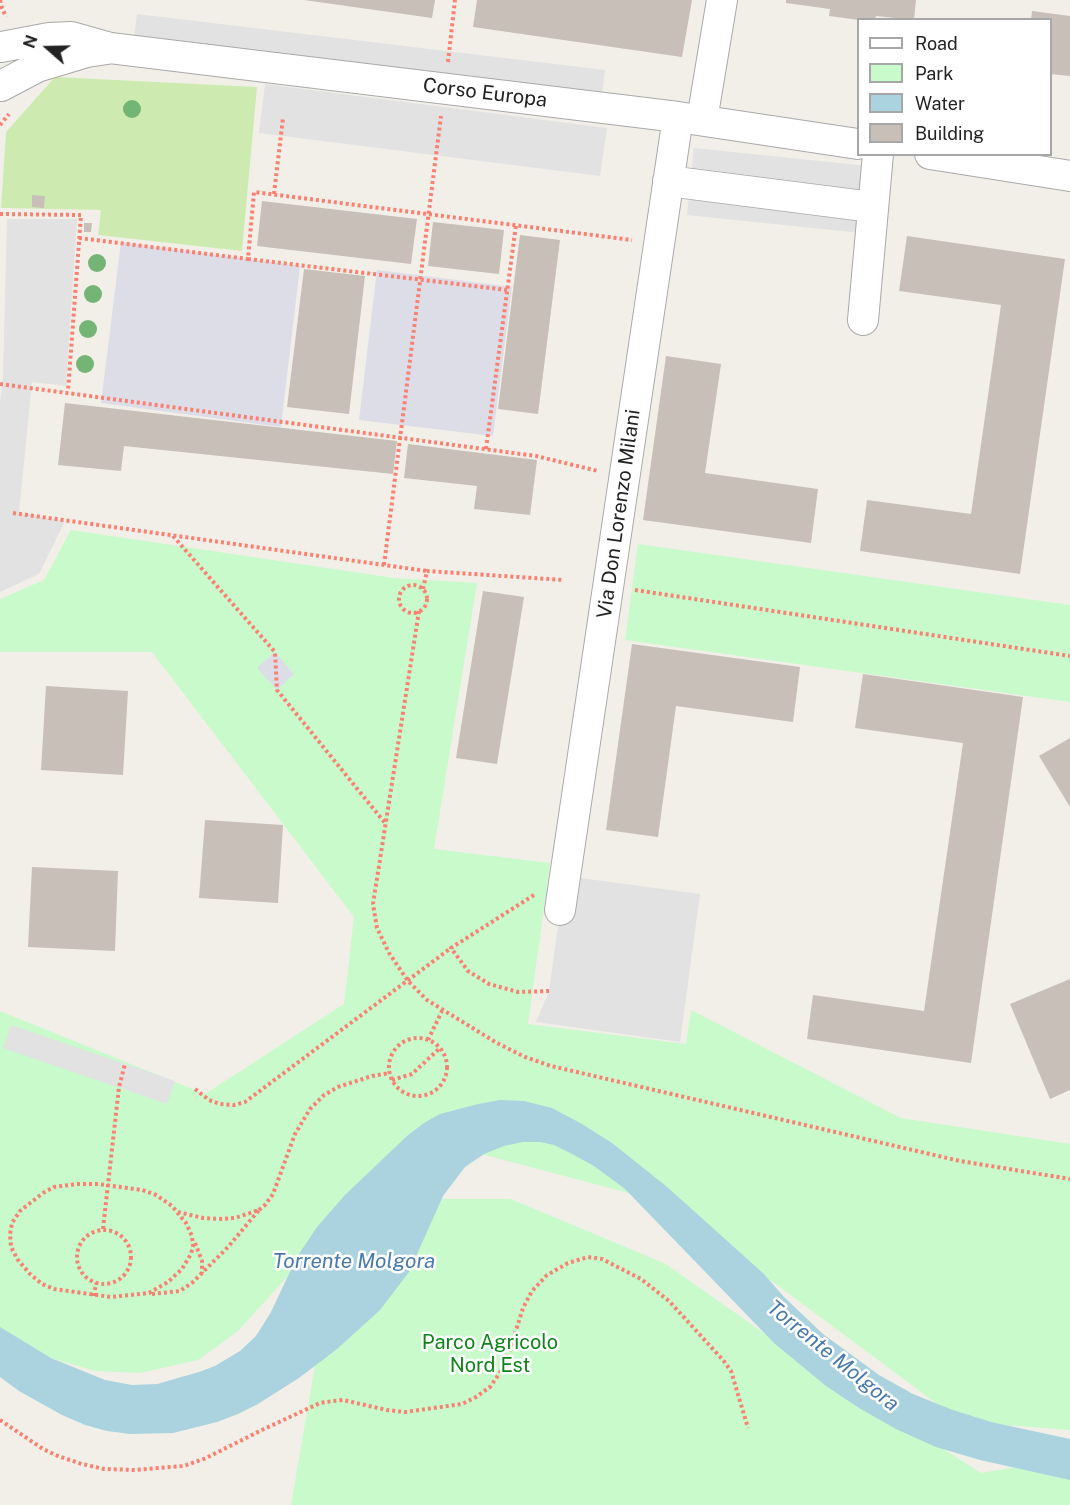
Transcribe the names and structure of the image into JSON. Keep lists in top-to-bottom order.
{
  "streets": {
    "street": ["Corso Europa", "Via Don Lorenzo Milani"]
  },
  "crossings": [
    ["Corso Europa", "Via Don Lorenzo Milani"]
  ],
  "water": ["Torrente Molgora"],
  "parks": ["Parco Agricolo Nord Est"],
  "legend": [
    "Road",
    "Park",
    "Water",
    "Building"
  ],
  "north": "left"
}
